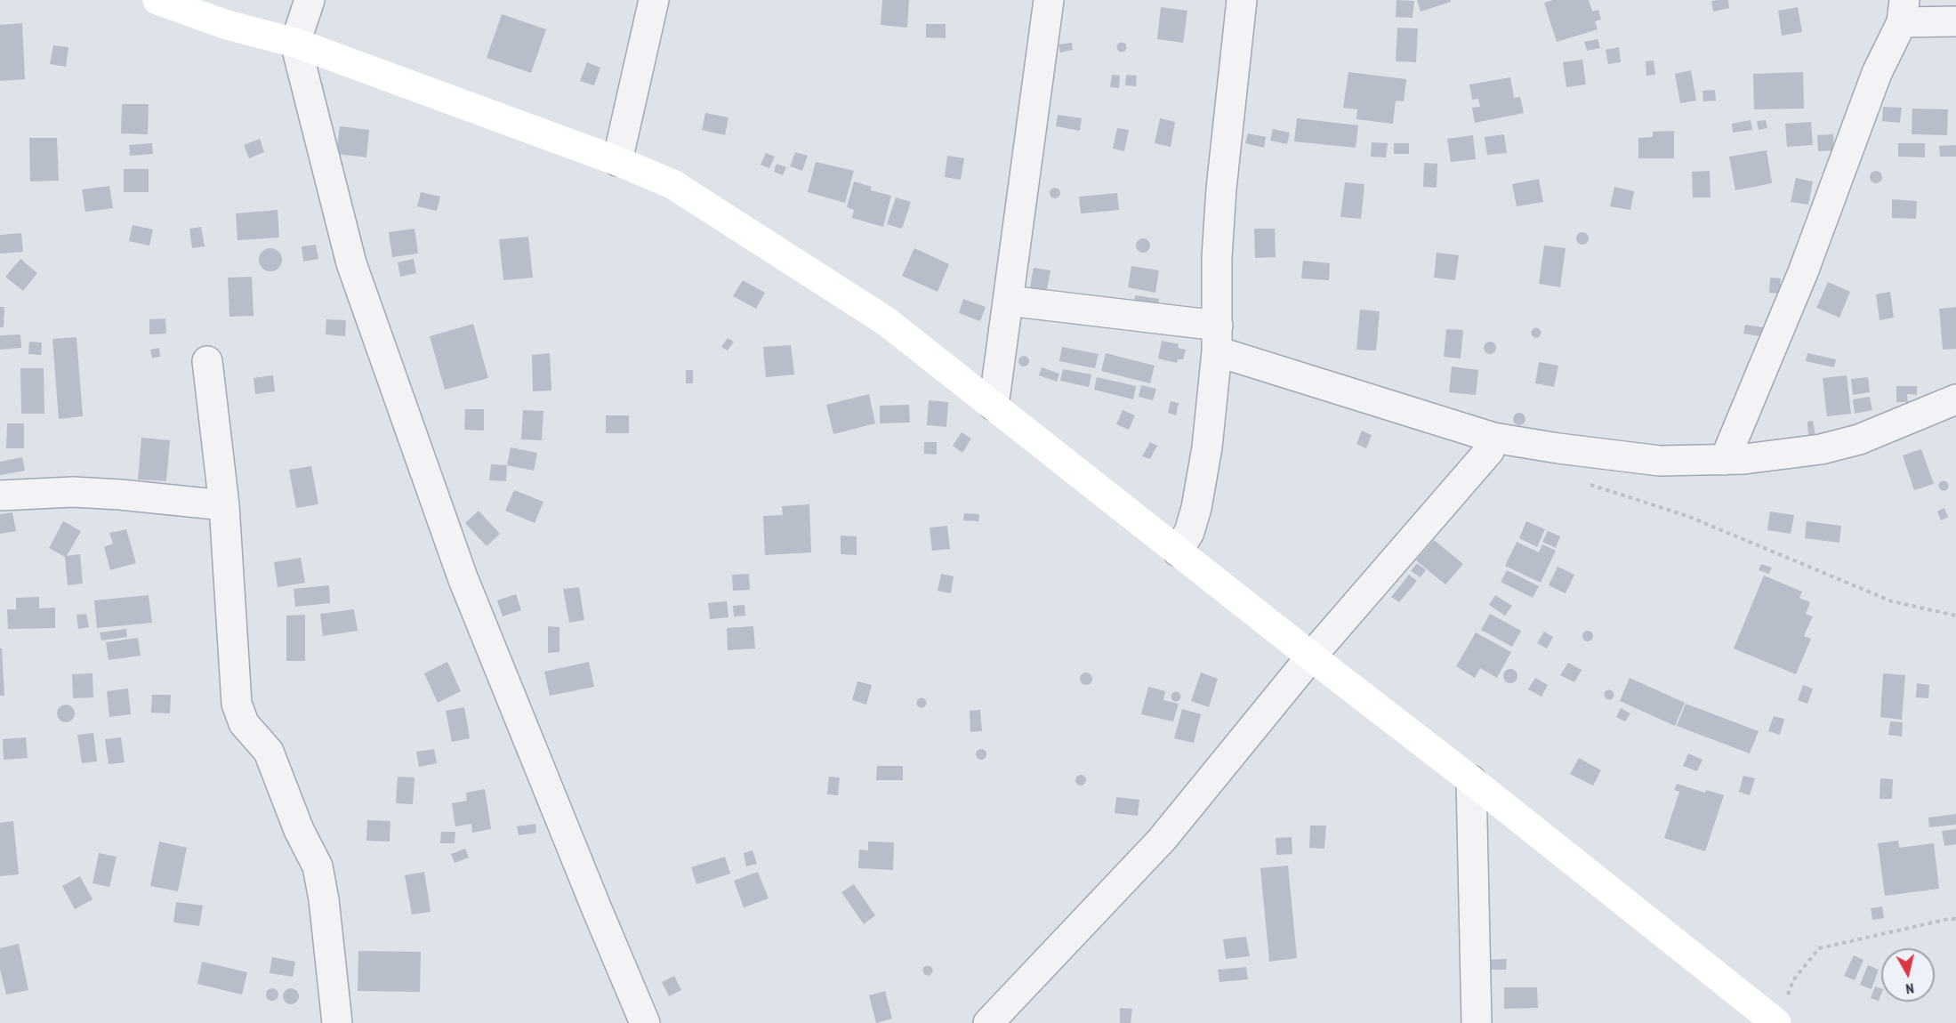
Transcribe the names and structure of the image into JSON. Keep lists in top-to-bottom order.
{
  "north": "bottom"
}
